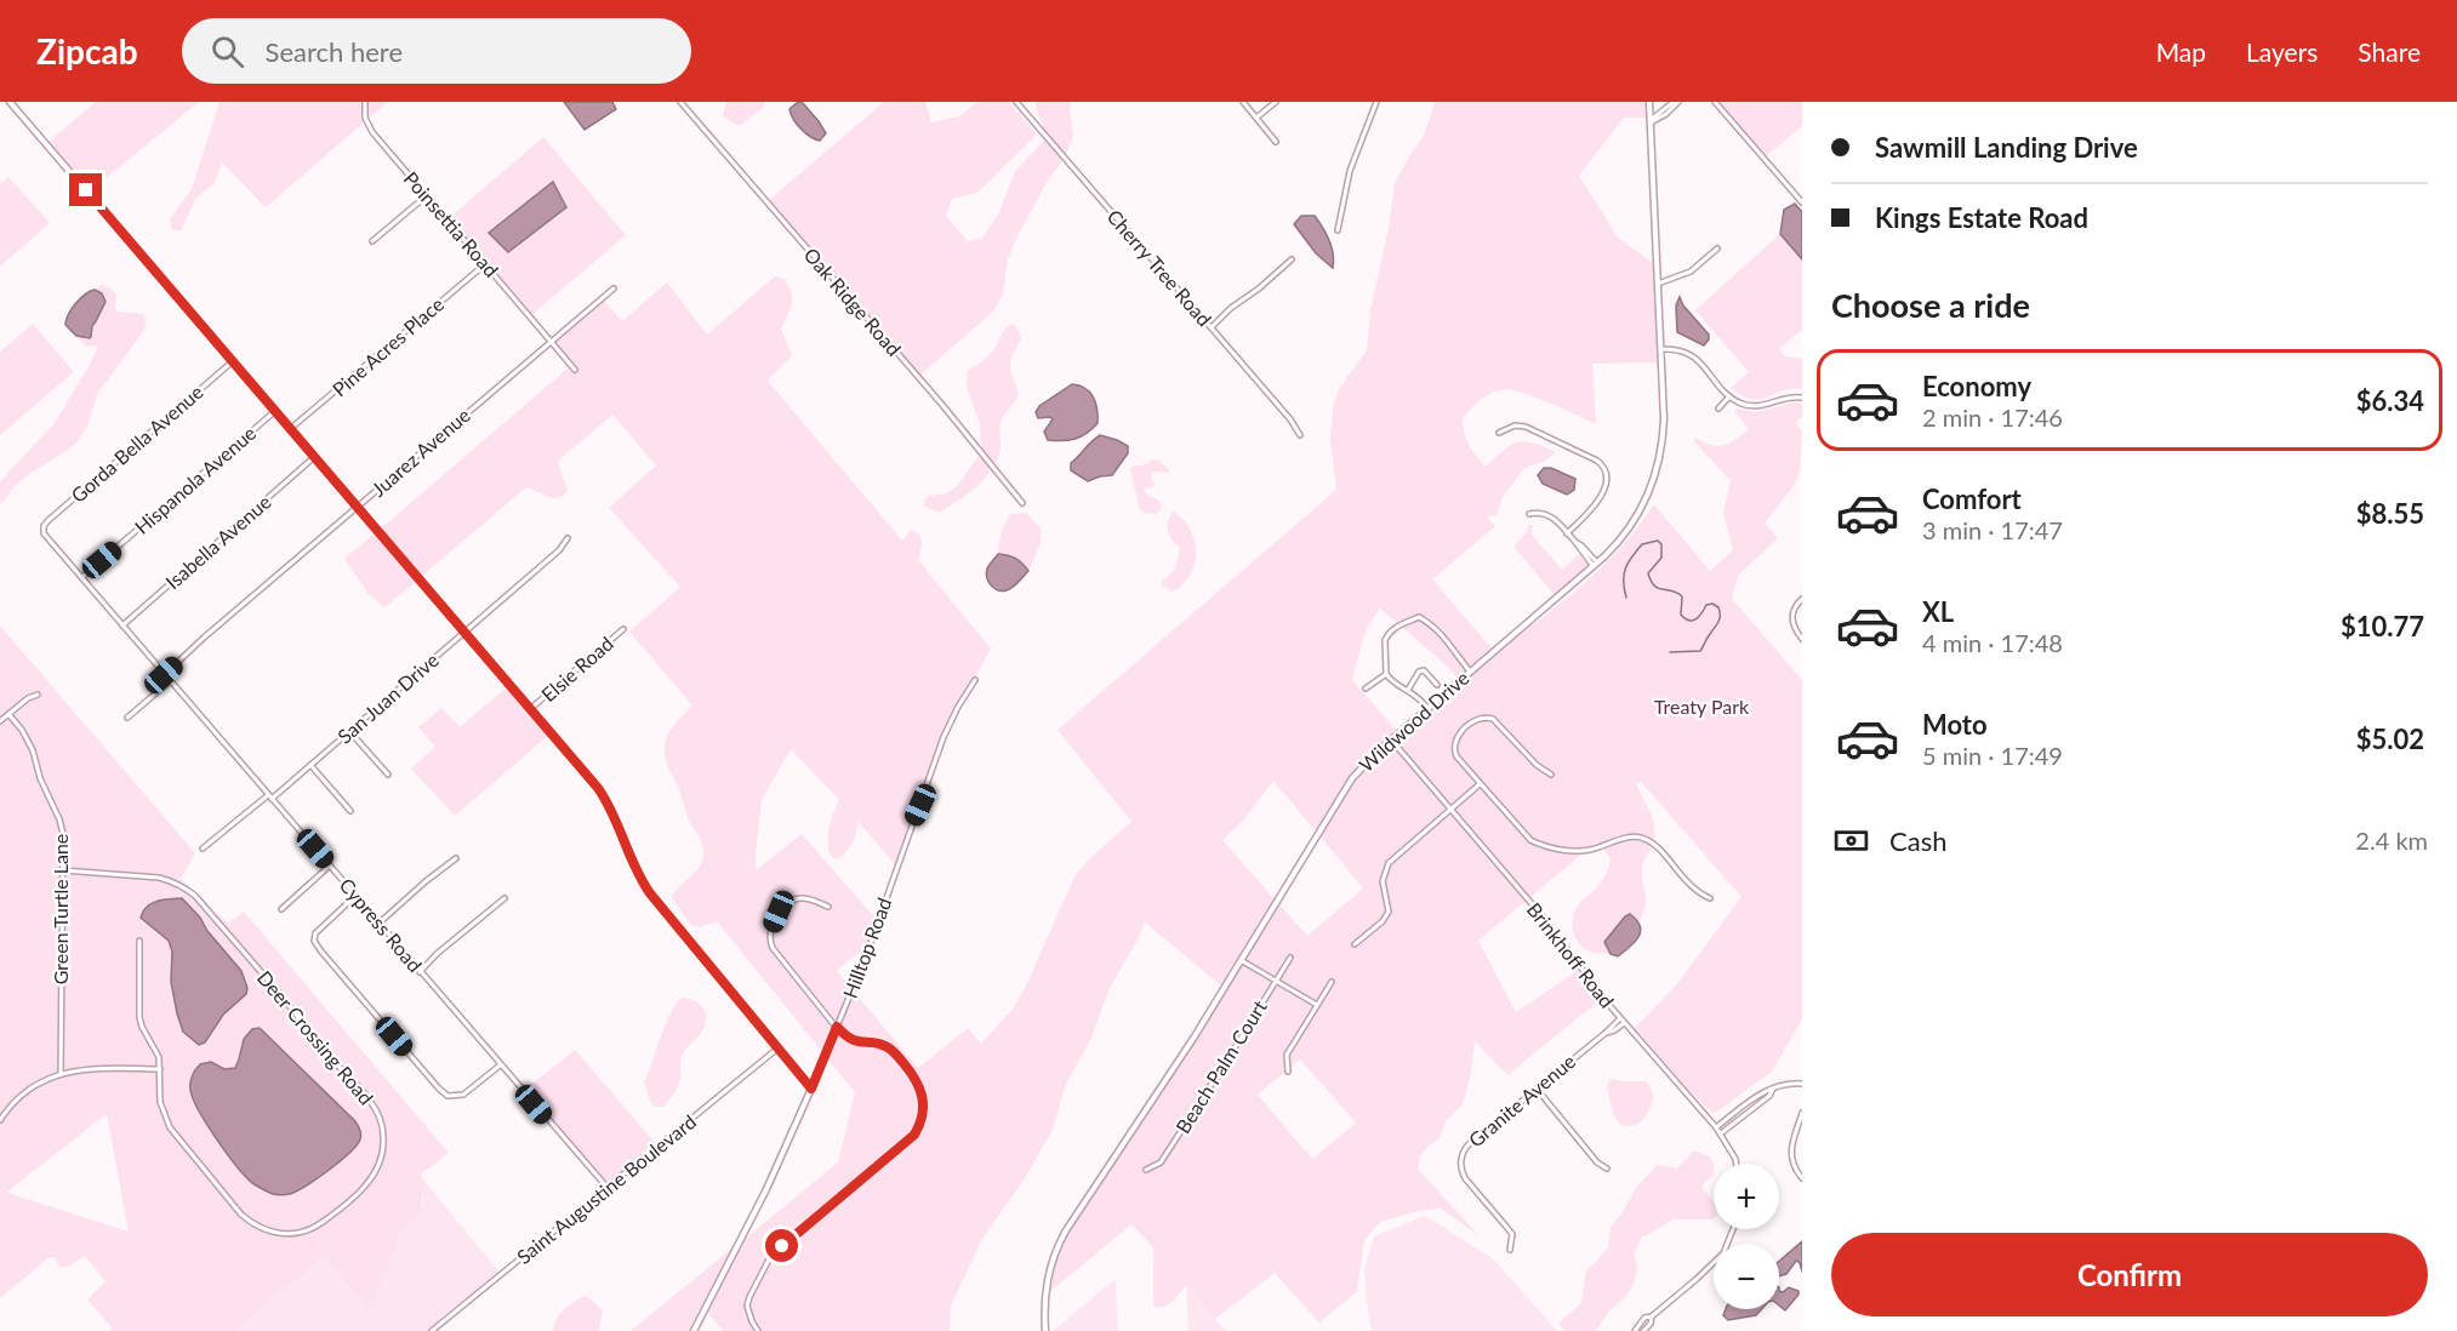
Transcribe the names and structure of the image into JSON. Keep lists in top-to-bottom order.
{
  "streets": {
    "street": [
      "Poinsettia Road",
      "Cherry Tree Road",
      "Oak Ridge Road",
      "Pine Acres Place",
      "Gorda Bella Avenue",
      "Juarez Avenue",
      "Hispanola Avenue",
      "Isabella Avenue",
      "Elsie Road",
      "San Juan Drive",
      "Wildwood Drive",
      "Green Turtle Lane",
      "Cypress Road",
      "Hilltop Road",
      "Brinkhoff Road",
      "Deer Crossing Road",
      "Beach Palm Court",
      "Granite Avenue",
      "Saint Augustine Boulevard"
    ]
  },
  "crossings": [
    ["Poinsettia Road", "Pine Acres Place"],
    ["Poinsettia Road", "Juarez Avenue"],
    ["Gorda Bella Avenue", "Cypress Road"],
    ["Juarez Avenue", "Cypress Road"],
    ["Hispanola Avenue", "Cypress Road"],
    ["Isabella Avenue", "Cypress Road"],
    ["San Juan Drive", "Cypress Road"],
    ["Wildwood Drive", "Brinkhoff Road"],
    ["Green Turtle Lane", "Deer Crossing Road"],
    ["Cypress Road", "Saint Augustine Boulevard"],
    ["Brinkhoff Road", "Granite Avenue"]
  ],
  "parks": ["Treaty Park"],
  "page": {
    "header": "Zipcab",
    "search": "Search here",
    "nav": ["Map", "Layers", "Share"],
    "banner": ["Sawmill Landing Drive", "Kings Estate Road"],
    "heading": "Choose a ride",
    "list": [
      {
        "name": "Economy",
        "note": "2 min · 17:46",
        "value": "$6.34"
      },
      {
        "name": "Comfort",
        "note": "3 min · 17:47",
        "value": "$8.55"
      },
      {
        "name": "XL",
        "note": "4 min · 17:48",
        "value": "$10.77"
      },
      {
        "name": "Moto",
        "note": "5 min · 17:49",
        "value": "$5.02"
      }
    ],
    "pay": ["Cash", "2.4 km"],
    "map_buttons": ["+", "−"],
    "buttons": "Confirm"
  }
}
